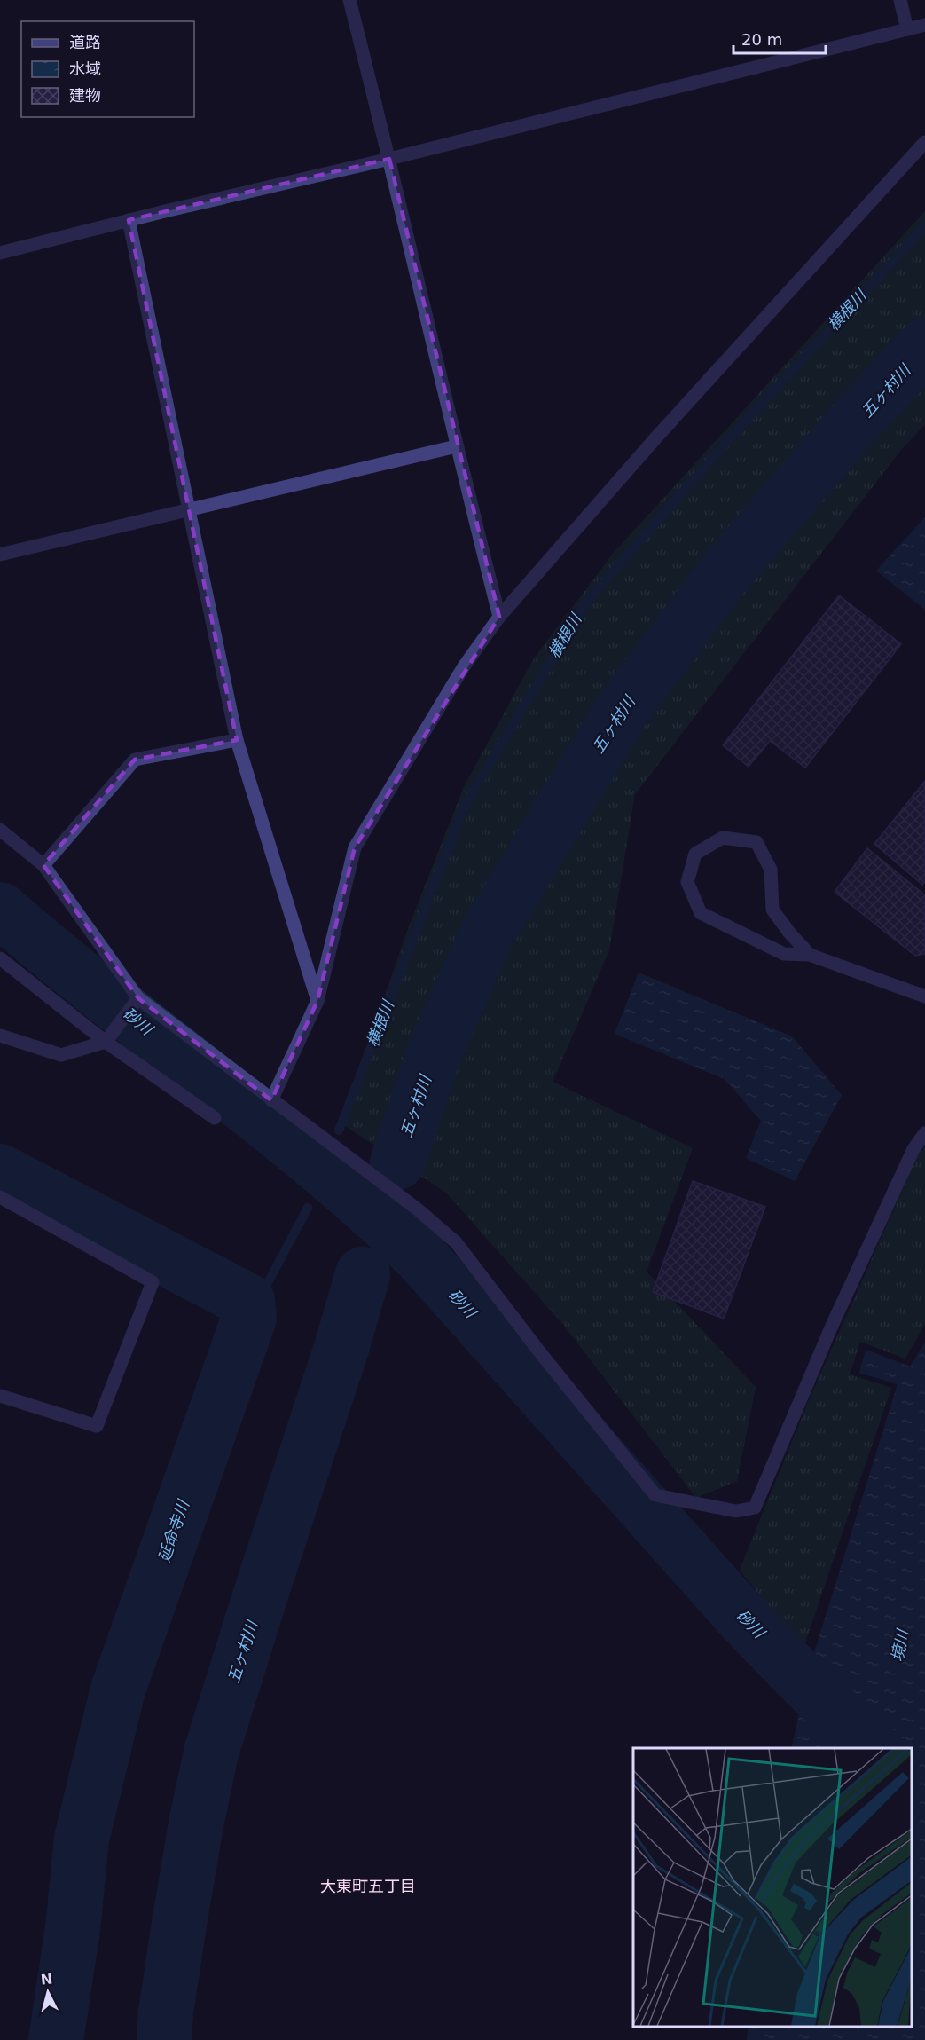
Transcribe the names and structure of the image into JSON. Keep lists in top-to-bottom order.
{
  "districts": ["大東町五丁目"],
  "water": [
    "横根川",
    "五ヶ村川",
    "砂川",
    "延命寺川",
    "境川"
  ],
  "legend": ["道路", "水域", "建物"],
  "scale_bar": "20 m",
  "north": "top"
}
